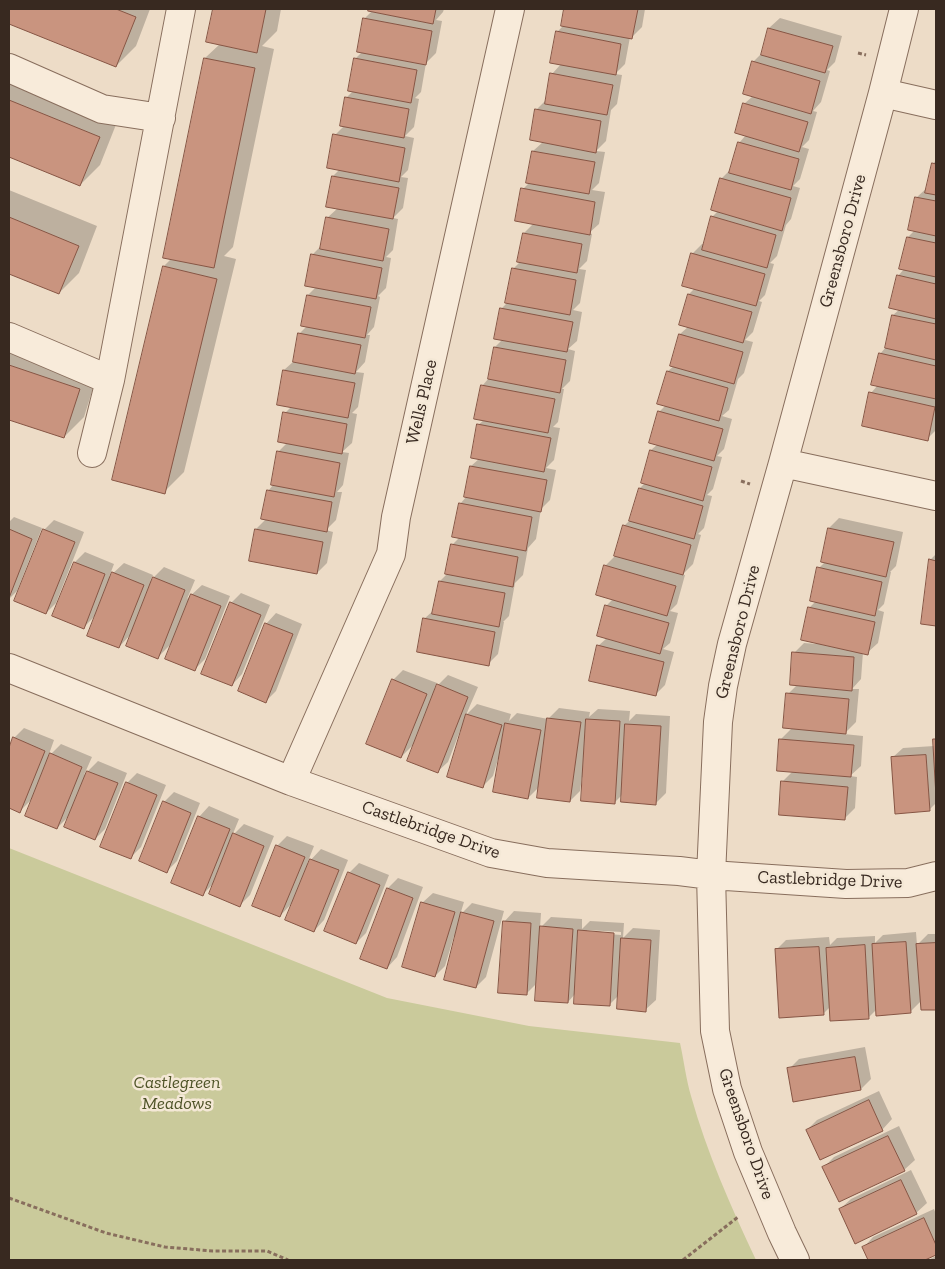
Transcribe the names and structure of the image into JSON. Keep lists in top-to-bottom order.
{
  "streets": {
    "street": ["Greensboro Drive", "Wells Place", "Castlebridge Drive"]
  },
  "crossings": [
    ["Greensboro Drive", "Castlebridge Drive"],
    ["Wells Place", "Castlebridge Drive"]
  ],
  "parks": ["Castlegreen Meadows"]
}
